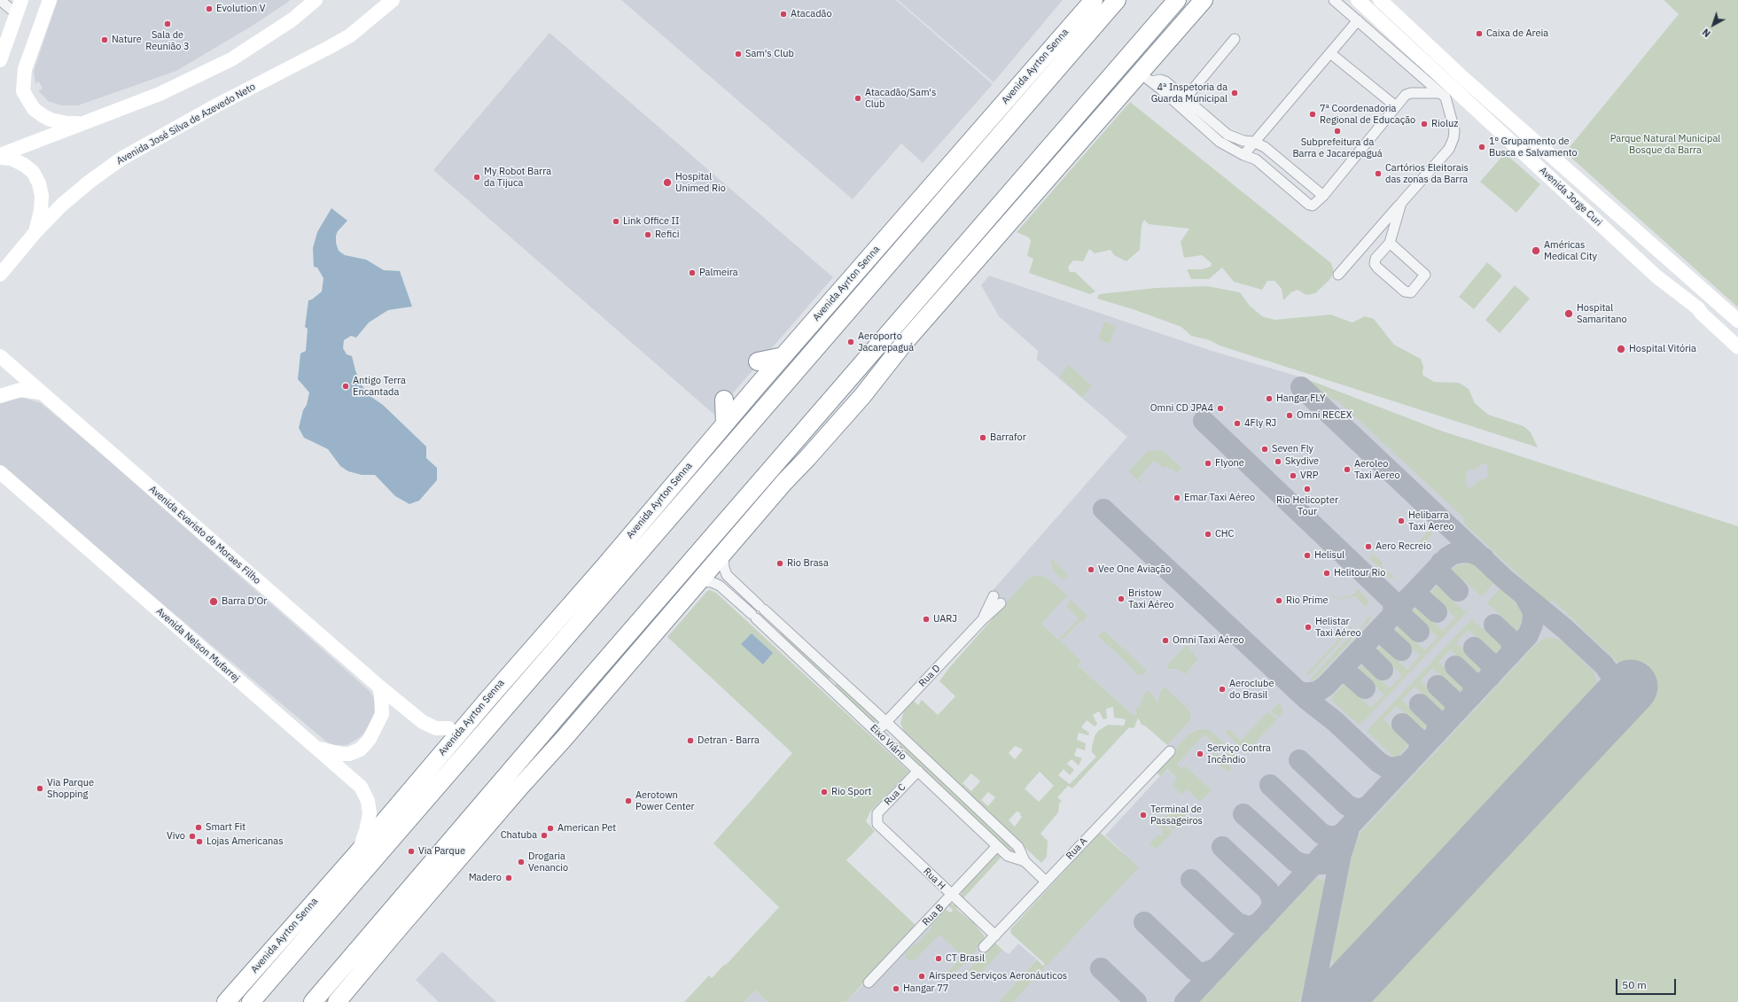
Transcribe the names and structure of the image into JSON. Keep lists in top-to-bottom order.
{
  "streets": {
    "highway": ["Avenida Ayrton Senna"],
    "street": [
      "Avenida José Silva de Azevedo Neto",
      "Avenida Jorge Curi",
      "Avenida Evaristo de Moraes Filho",
      "Avenida Nelson Mufarrej",
      "Rua D",
      "Eixo Viário",
      "Rua C",
      "Rua A",
      "Rua H",
      "Rua B"
    ]
  },
  "crossings": [
    ["Avenida Ayrton Senna", "Avenida Nelson Mufarrej"],
    ["Rua D", "Eixo Viário"],
    ["Eixo Viário", "Rua C"],
    ["Eixo Viário", "Rua A"],
    ["Eixo Viário", "Rua B"],
    ["Rua C", "Rua H"],
    ["Rua A", "Rua H"],
    ["Rua H", "Rua B"]
  ],
  "parks": ["Parque Natural Municipal Bosque da Barra"],
  "places": [
    "Evolution V",
    "Atacadão",
    "Sala de Reunião 3",
    "Caixa de Areia",
    "Nature",
    "Sam's Club",
    "4ª Inspetoria da Guarda Municipal",
    "Atacadão/Sam's Club",
    "7ª Coordenadoria Regional de Educação",
    "Rioluz",
    "Subprefeitura da Barra e Jacarepaguá",
    "1º Grupamento de Busca e Salvamento",
    "Cartórios Eleitorais das zonas da Barra",
    "My Robot Barra da Tijuca",
    "Hospital Unimed Rio",
    "Link Office II",
    "Refici",
    "Américas Medical City",
    "Palmeira",
    "Hospital Samaritano",
    "Aeroporto Jacarepaguá",
    "Hospital Vitória",
    "Antigo Terra Encantada",
    "Hangar FLY",
    "Omni CD JPA4",
    "Omni RECEX",
    "4Fly RJ",
    "Barrafor",
    "Seven Fly",
    "Skydive",
    "Flyone",
    "Aeroleo Taxi Aereo",
    "VRP",
    "Rio Helicopter Tour",
    "Emar Taxi Aéreo",
    "Helibarra Taxi Aereo",
    "CHC",
    "Aero Recreio",
    "Helisul",
    "Rio Brasa",
    "Vee One Aviação",
    "Helitour Rio",
    "Bristow Taxi Aéreo",
    "Rio Prime",
    "Barra D'Or",
    "UARJ",
    "Helistar Taxi Aéreo",
    "Omni Taxi Aéreo",
    "Aeroclube do Brasil",
    "Detran - Barra",
    "Serviço Contra Incêndio",
    "Via Parque Shopping",
    "Rio Sport",
    "Aerotown Power Center",
    "Terminal de Passageiros",
    "Smart Fit",
    "American Pet",
    "Chatuba",
    "Vivo",
    "Lojas Americanas",
    "Via Parque",
    "Drogaria Venancio",
    "Madero",
    "CT Brasil",
    "Airspeed Serviços Aeronáuticos",
    "Hangar 77"
  ],
  "scale_bar": "50 m",
  "north": "bottom left"
}
